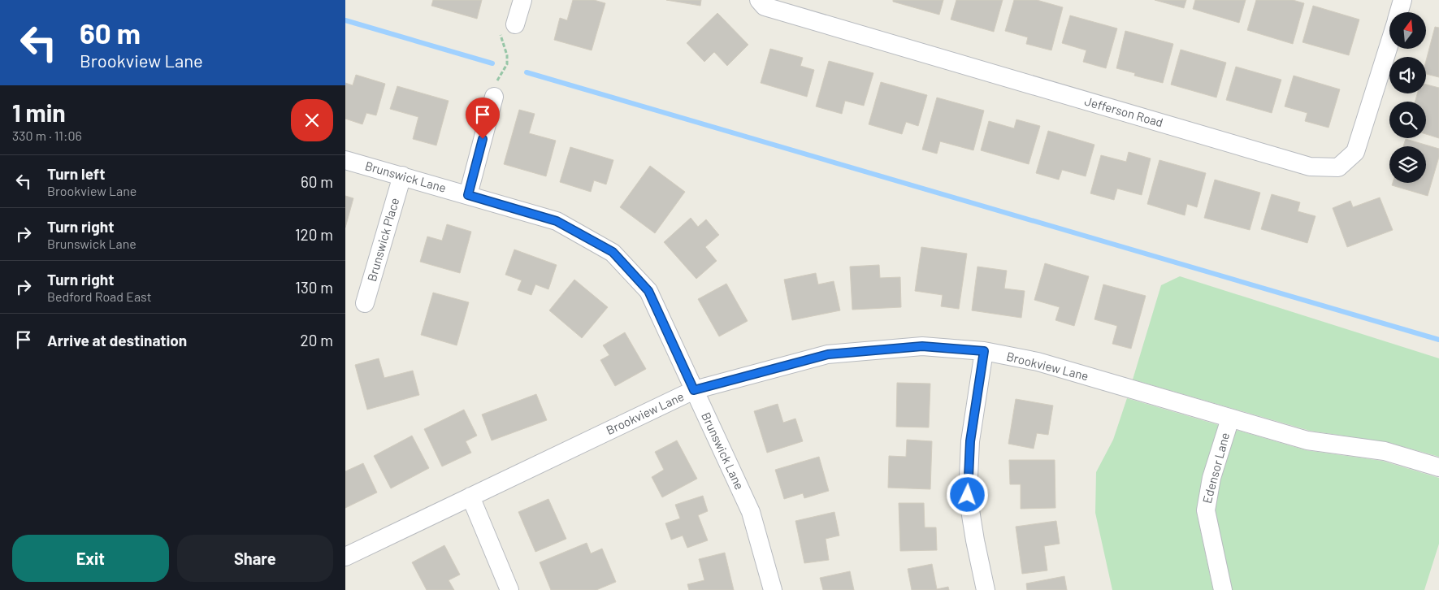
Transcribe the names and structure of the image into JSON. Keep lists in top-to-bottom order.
{
  "streets": {
    "street": [
      "Jefferson Road",
      "Brunswick Lane",
      "Brunswick Place",
      "Brookview Lane",
      "Edensor Lane"
    ]
  },
  "crossings": [
    ["Brunswick Lane", "Brunswick Place"],
    ["Brunswick Lane", "Brookview Lane"],
    ["Brookview Lane", "Edensor Lane"]
  ],
  "north": "top",
  "page": {
    "turn": ["60 m", "Brookview Lane"],
    "heading": ["1 min", "330 m · 11:06"],
    "list": [
      {
        "name": "Turn left",
        "note": "Brookview Lane",
        "value": "60 m"
      },
      {
        "name": "Turn right",
        "note": "Brunswick Lane",
        "value": "120 m"
      },
      {
        "name": "Turn right",
        "note": "Bedford Road East",
        "value": "130 m"
      },
      {
        "name": "Arrive at destination",
        "value": "20 m"
      }
    ],
    "buttons": ["Exit", "Share"]
  }
}
